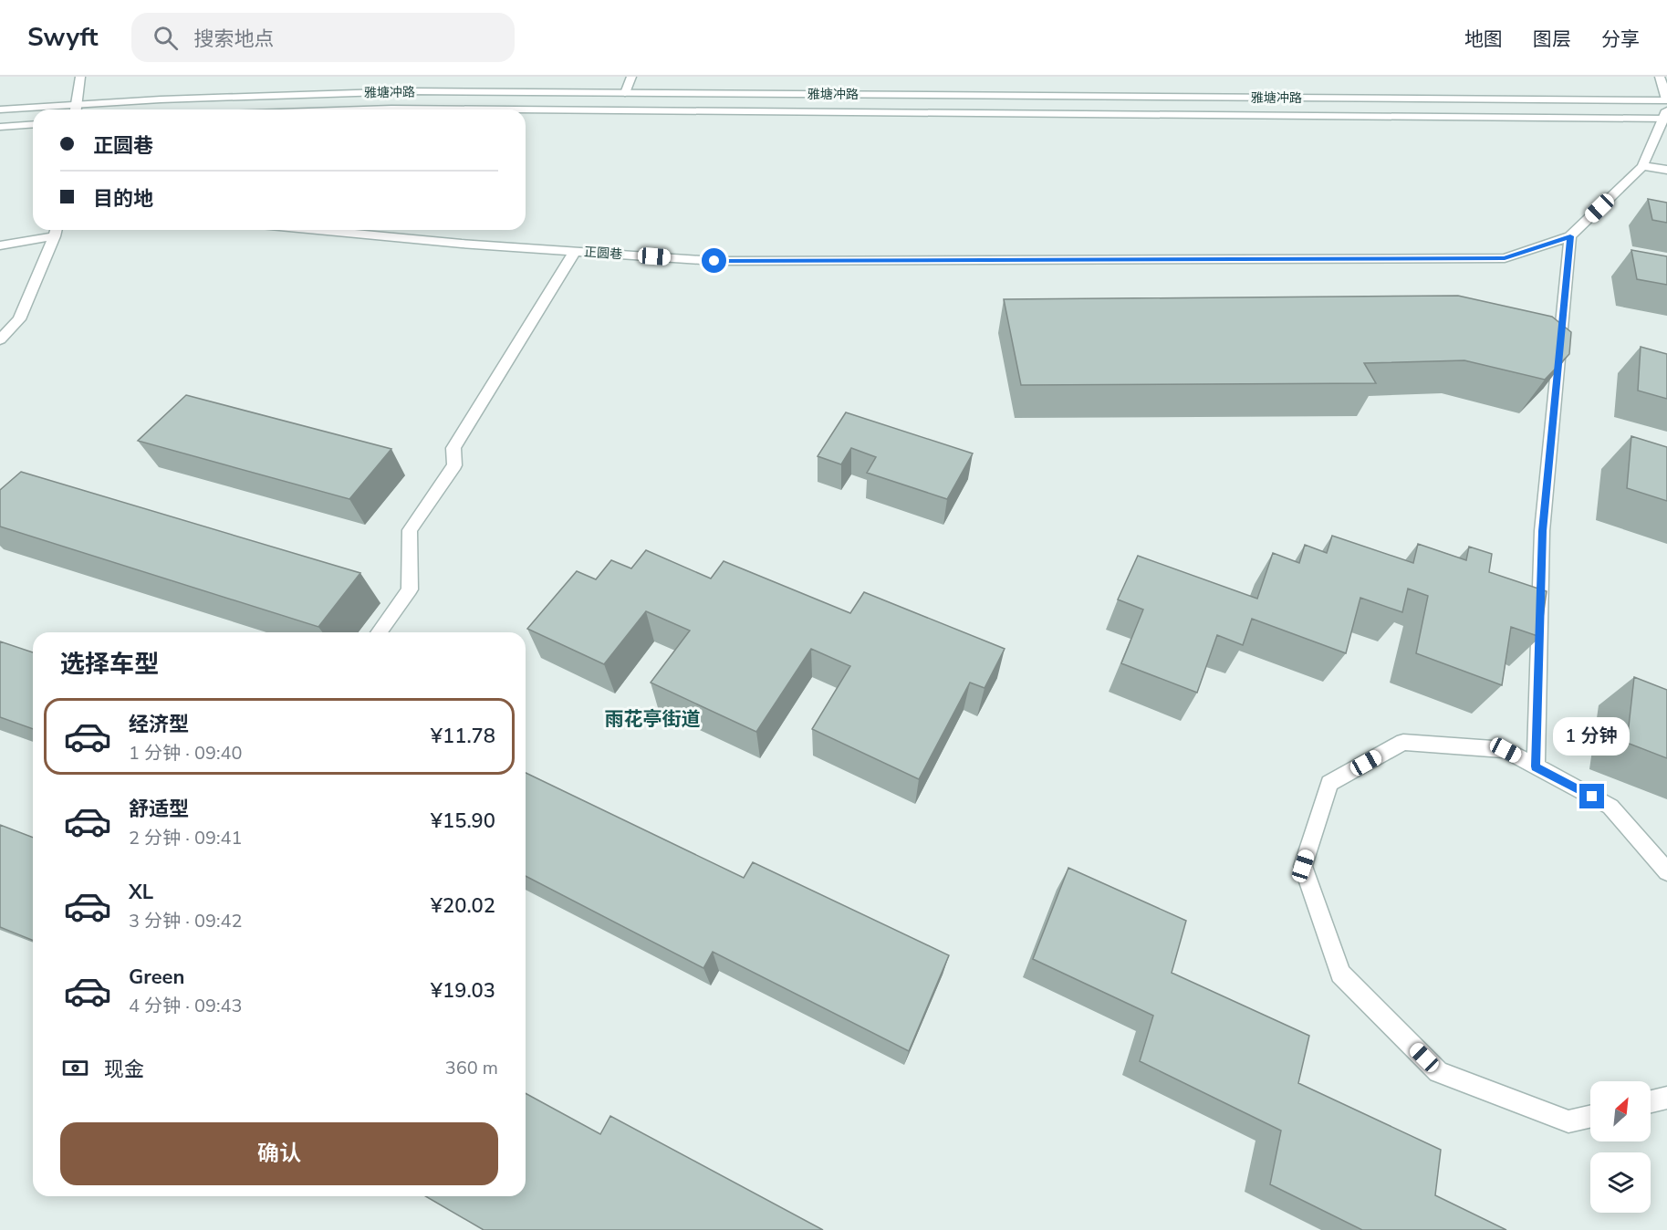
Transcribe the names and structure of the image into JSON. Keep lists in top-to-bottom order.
{
  "streets": {
    "street": ["雅塘冲路", "正圆巷"]
  },
  "crossings": [
    ["雅塘冲路", "正圆巷"]
  ],
  "districts": ["雨花亭街道"],
  "north": "top right",
  "page": {
    "header": "Swyft",
    "search": "搜索地点",
    "nav": ["地图", "图层", "分享"],
    "banner": ["正圆巷", "目的地"],
    "heading": "选择车型",
    "list": [
      {
        "name": "经济型",
        "note": "1 分钟 · 09:40",
        "value": "¥11.78"
      },
      {
        "name": "舒适型",
        "note": "2 分钟 · 09:41",
        "value": "¥15.90"
      },
      {
        "name": "XL",
        "note": "3 分钟 · 09:42",
        "value": "¥20.02"
      },
      {
        "name": "Green",
        "note": "4 分钟 · 09:43",
        "value": "¥19.03"
      }
    ],
    "bubble": "1 分钟",
    "pay": ["现金", "360 m"],
    "buttons": "确认"
  }
}
